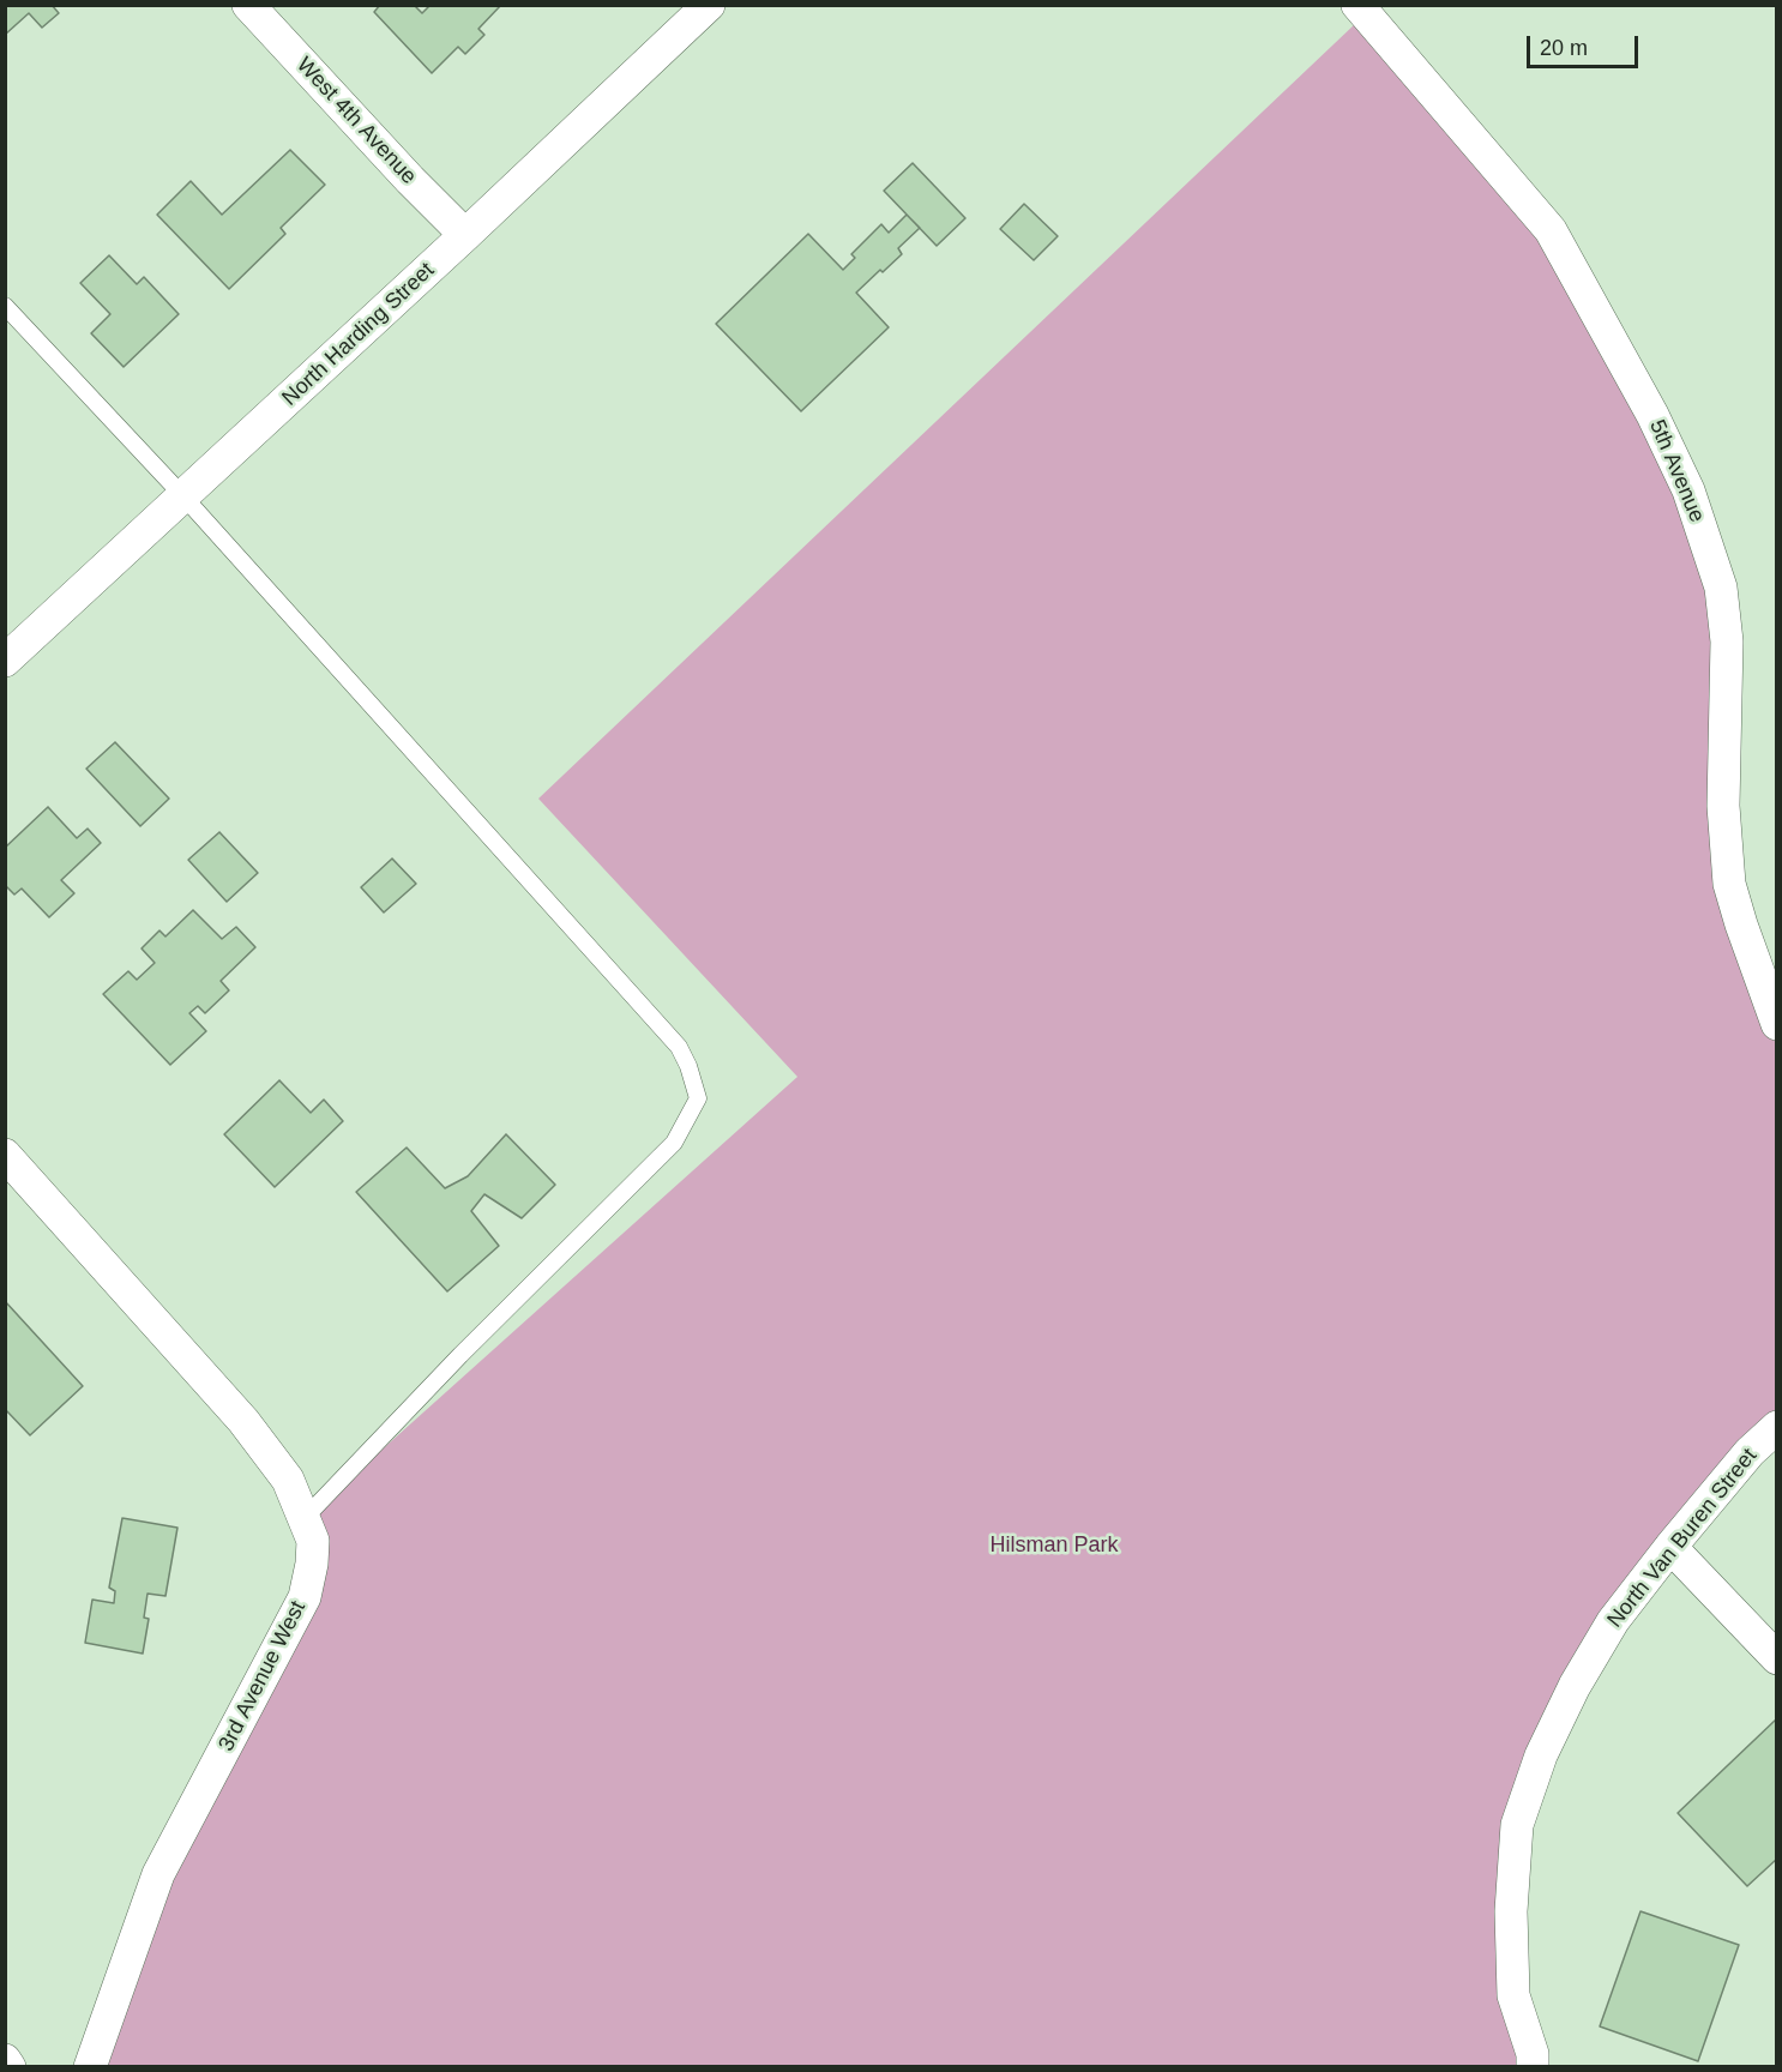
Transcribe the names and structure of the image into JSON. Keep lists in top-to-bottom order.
{
  "streets": {
    "street": [
      "West 4th Avenue",
      "North Harding Street",
      "5th Avenue",
      "North Van Buren Street",
      "3rd Avenue West"
    ]
  },
  "crossings": [
    ["West 4th Avenue", "North Harding Street"]
  ],
  "parks": ["Hilsman Park"],
  "scale_bar": "20 m"
}
